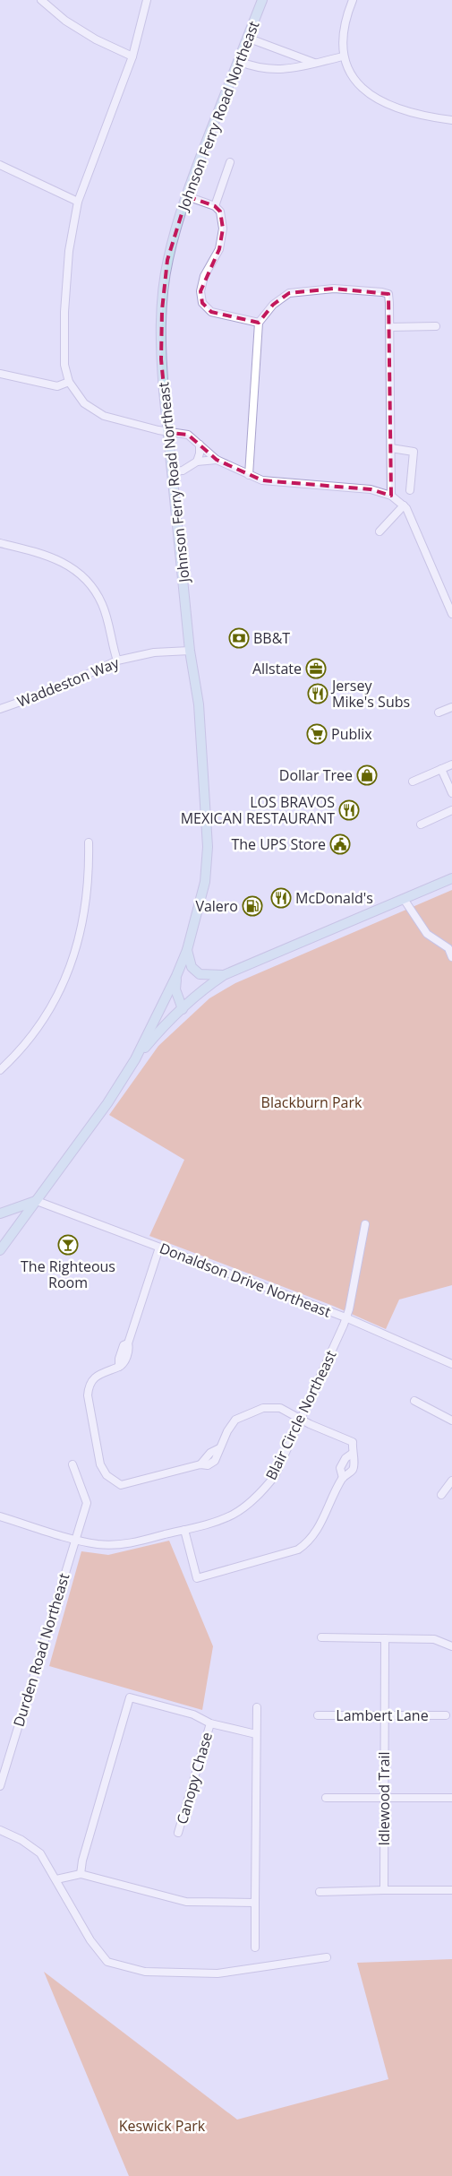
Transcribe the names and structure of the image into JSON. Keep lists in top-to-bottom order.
{
  "streets": {
    "main road": ["Johnson Ferry Road Northeast"],
    "street": [
      "Waddeston Way",
      "Donaldson Drive Northeast",
      "Blair Circle Northeast",
      "Durden Road Northeast",
      "Lambert Lane",
      "Canopy Chase",
      "Idlewood Trail"
    ]
  },
  "crossings": [
    ["Johnson Ferry Road Northeast", "Waddeston Way"],
    ["Donaldson Drive Northeast", "Blair Circle Northeast"],
    ["Blair Circle Northeast", "Durden Road Northeast"],
    ["Lambert Lane", "Idlewood Trail"]
  ],
  "parks": ["Blackburn Park", "Keswick Park"],
  "places": {
    "bank": ["BB&T"],
    "office": ["Allstate"],
    "restaurant": ["Jersey Mike's Subs", "LOS BRAVOS MEXICAN RESTAURANT", "McDonald's"],
    "supermarket": ["Publix"],
    "shop": ["Dollar Tree"],
    "public building": ["The UPS Store"],
    "fuel station": ["Valero"],
    "bar": ["The Righteous Room"]
  }
}
